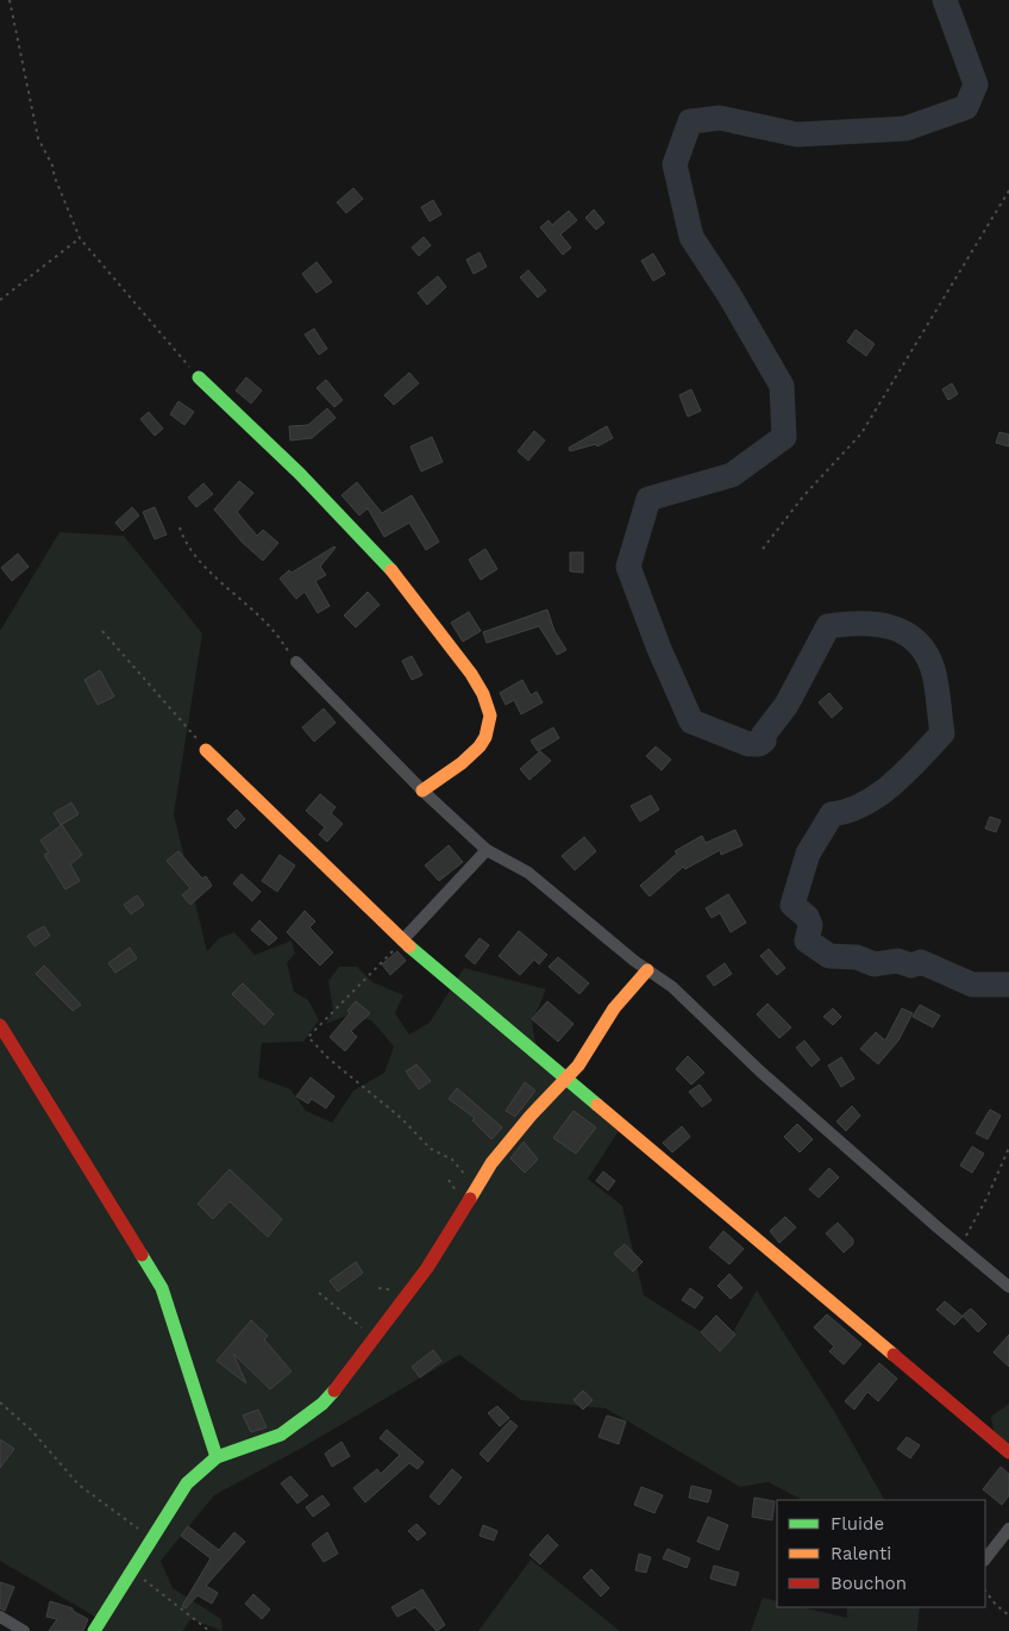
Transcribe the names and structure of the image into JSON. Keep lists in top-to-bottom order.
{
  "legend": ["Fluide", "Ralenti", "Bouchon"]
}
